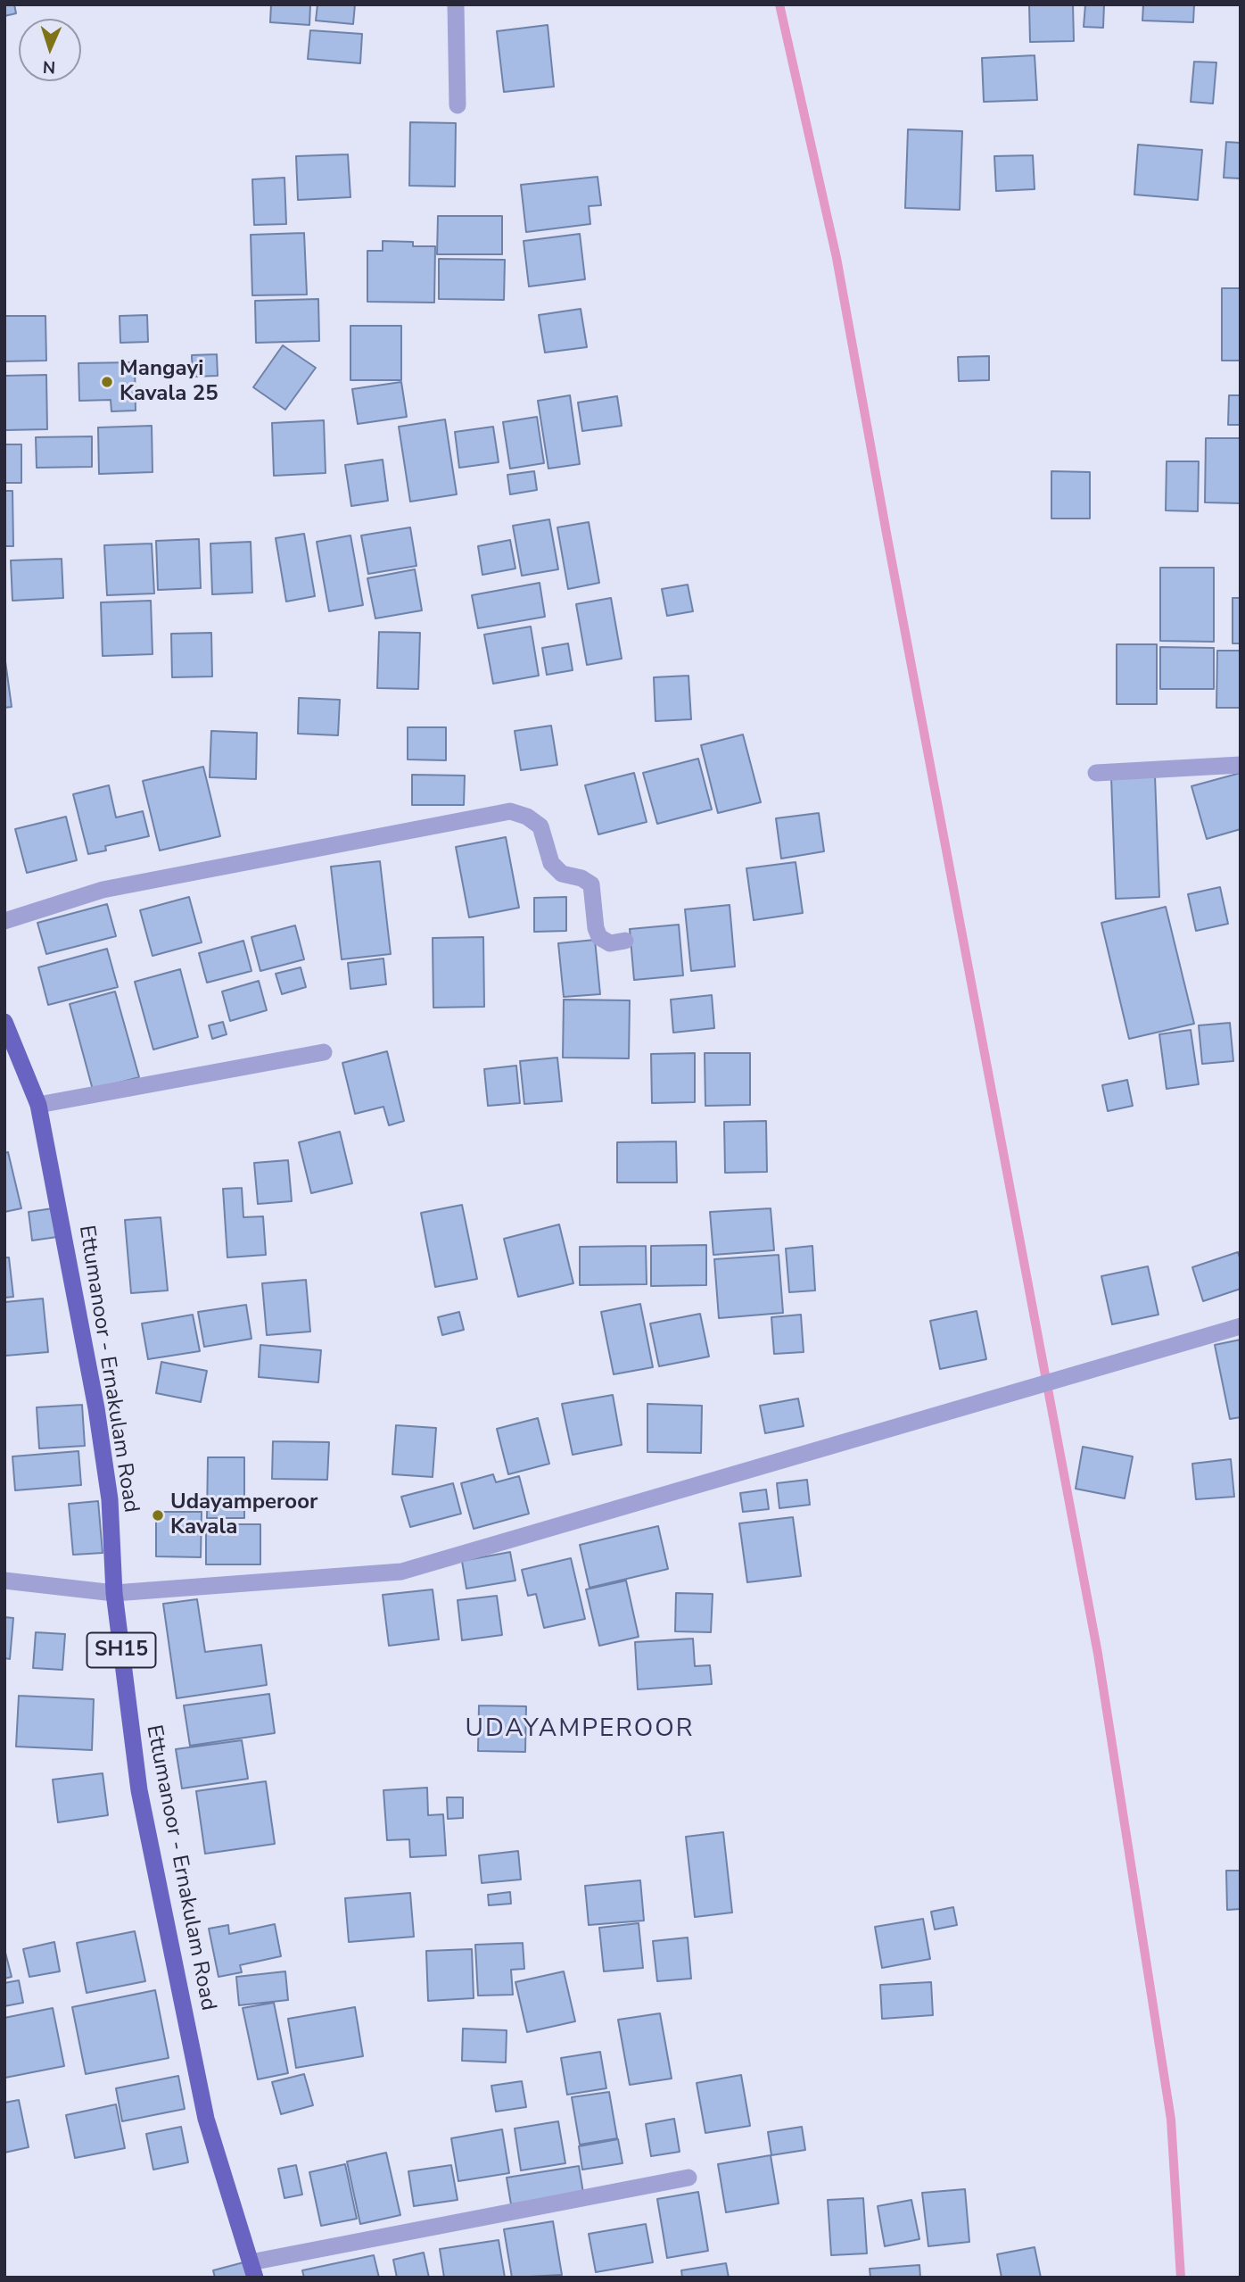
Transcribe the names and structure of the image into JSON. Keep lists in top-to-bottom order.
{
  "streets": {
    "main road": ["Ettumanoor - Ernakulam Road", "SH15"]
  },
  "districts": ["UDAYAMPEROOR"],
  "places": ["Mangayi Kavala 25", "Udayamperoor Kavala"],
  "north": "bottom"
}
